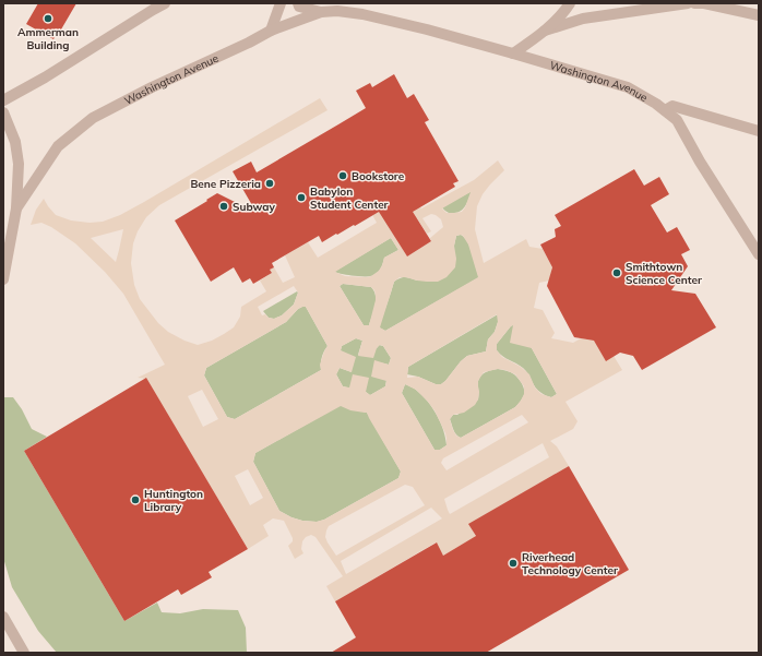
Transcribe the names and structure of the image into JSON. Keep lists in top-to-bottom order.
{
  "streets": {
    "street": ["Washington Avenue"]
  },
  "places": [
    "Ammerman Building",
    "Bookstore",
    "Bene Pizzeria",
    "Babylon Student Center",
    "Subway",
    "Smithtown Science Center",
    "Huntington Library",
    "Riverhead Technology Center"
  ]
}
